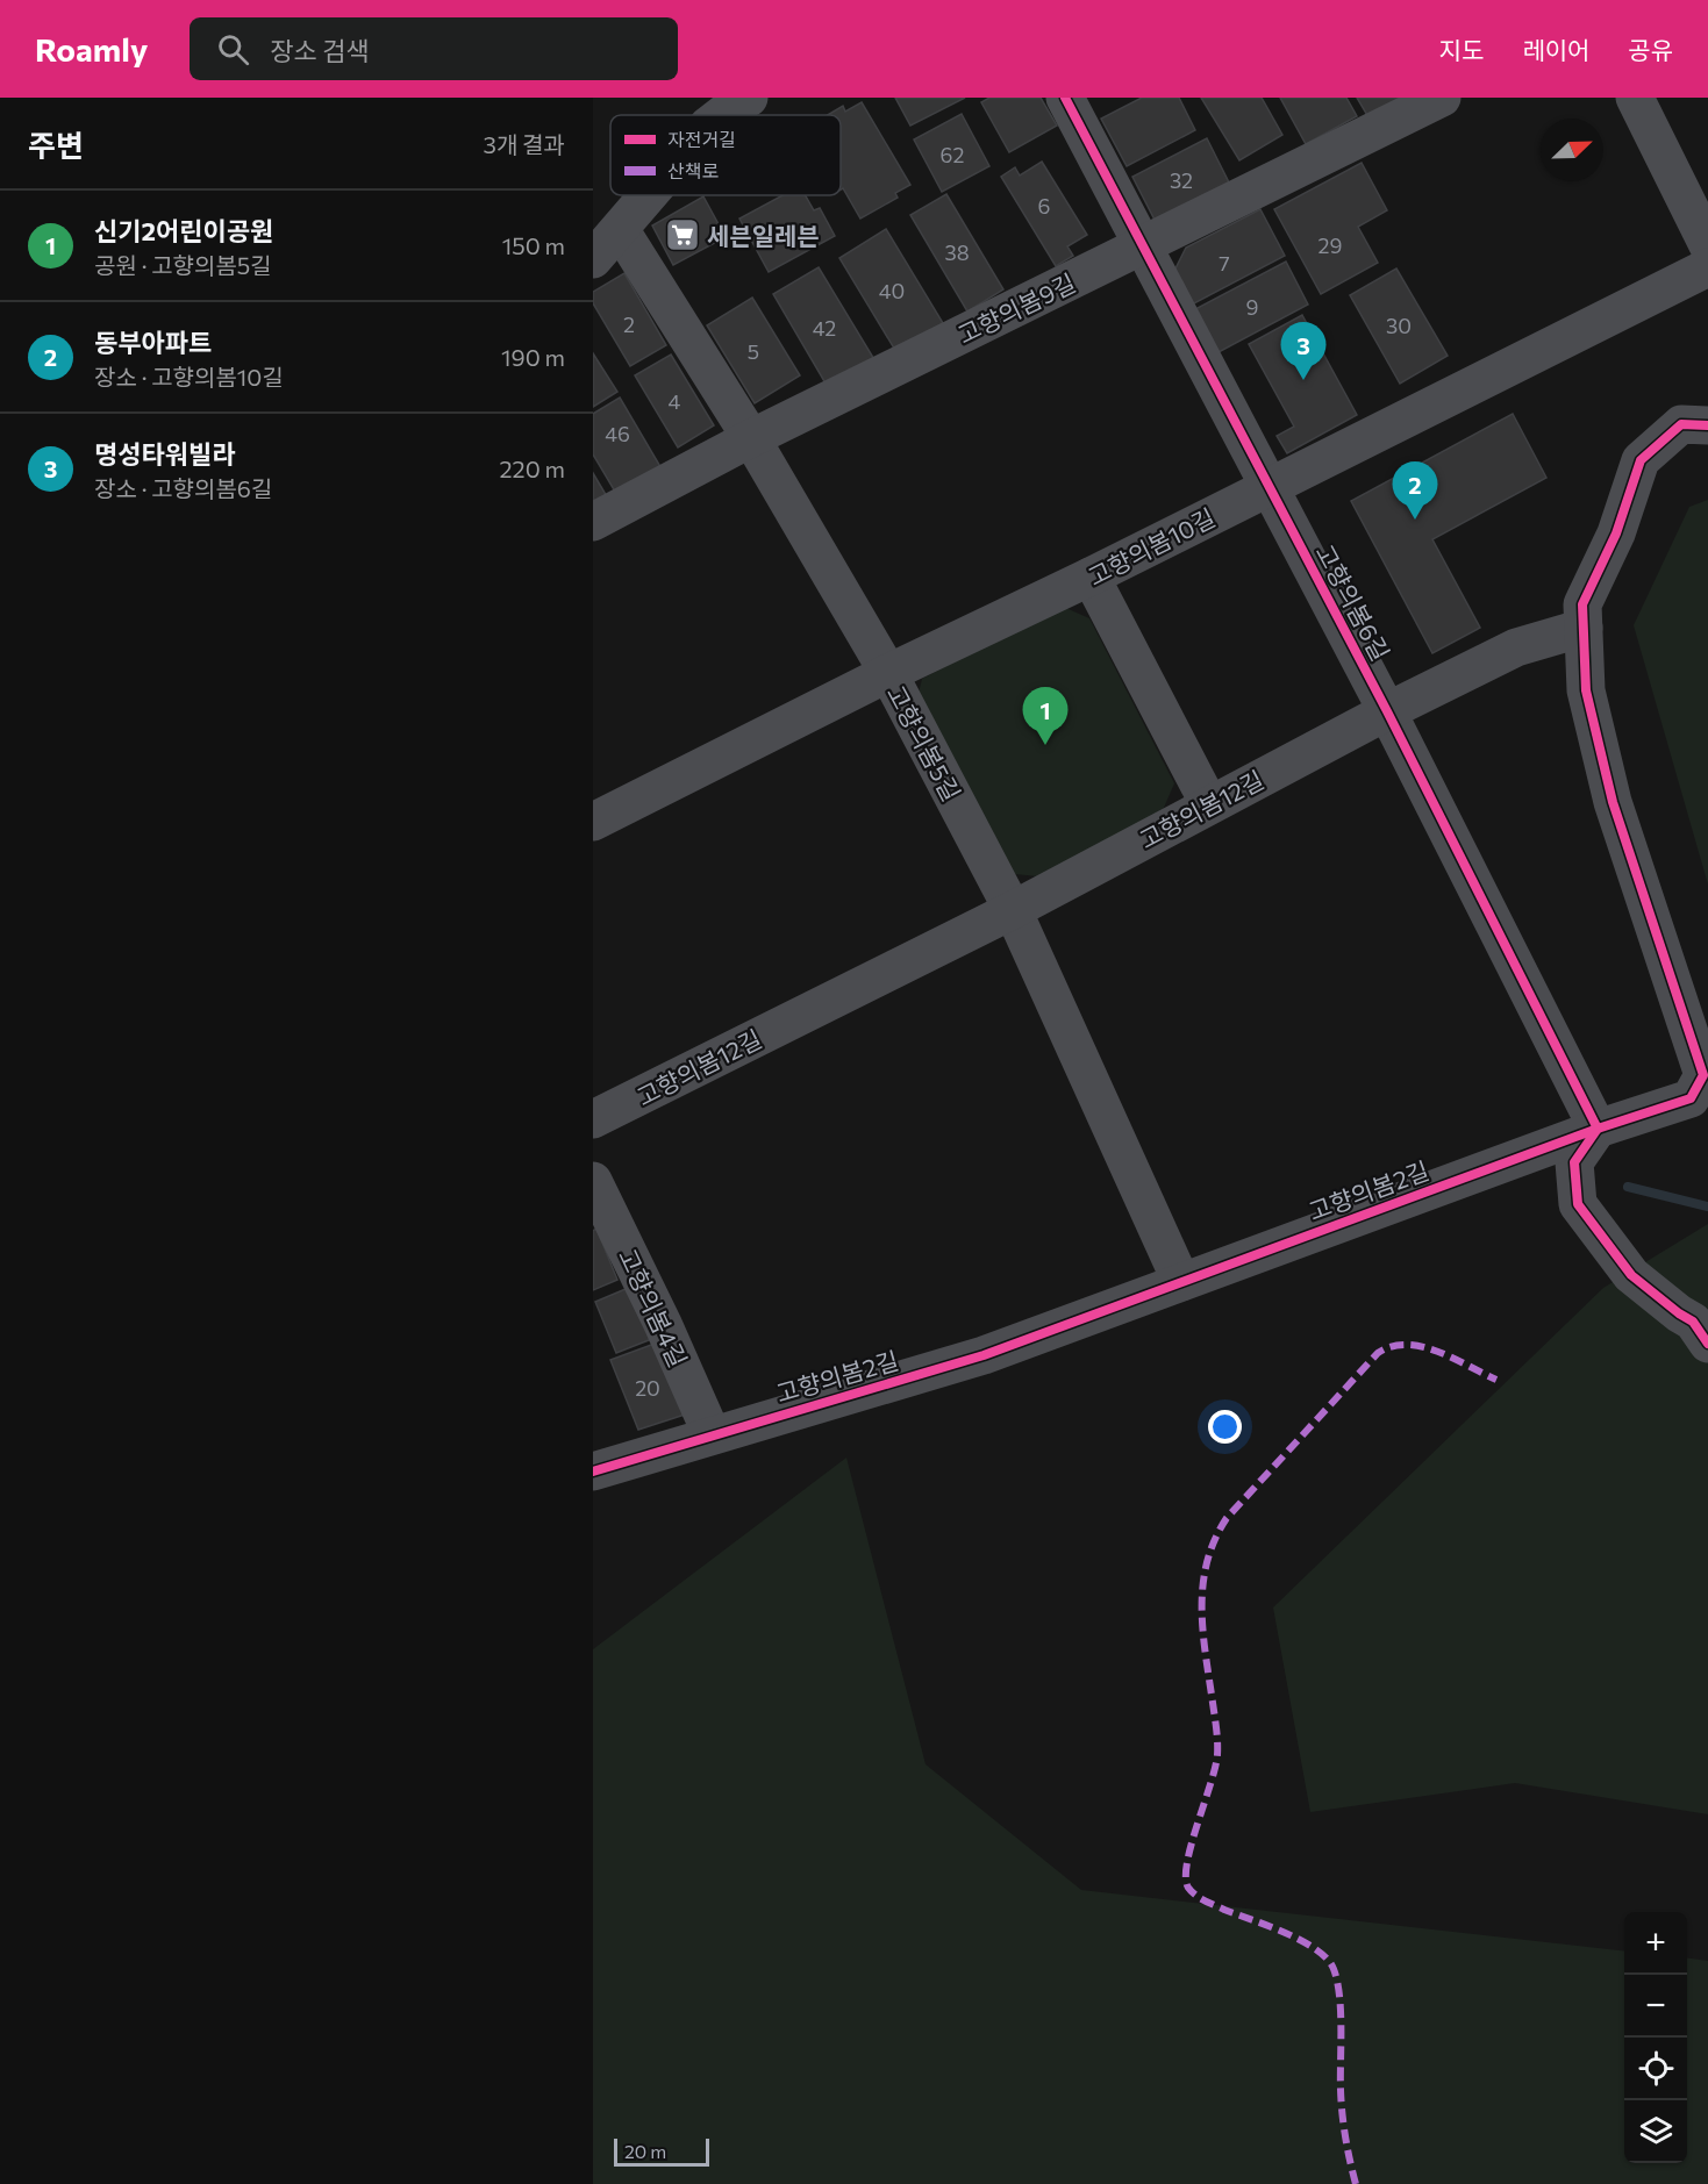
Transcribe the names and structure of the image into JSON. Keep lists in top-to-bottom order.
{
  "streets": {
    "street": [
      "고향의봄9길",
      "고향의봄10길",
      "고향의봄6길",
      "고향의봄5길",
      "고향의봄12길",
      "고향의봄2길",
      "고향의봄4길"
    ]
  },
  "crossings": [
    ["고향의봄9길", "고향의봄6길"],
    ["고향의봄9길", "고향의봄5길"],
    ["고향의봄10길", "고향의봄6길"],
    ["고향의봄10길", "고향의봄5길"],
    ["고향의봄6길", "고향의봄12길"],
    ["고향의봄6길", "고향의봄2길"],
    ["고향의봄5길", "고향의봄12길"],
    ["고향의봄5길", "고향의봄2길"],
    ["고향의봄12길", "고향의봄2길"],
    ["고향의봄2길", "고향의봄4길"]
  ],
  "places": {
    "supermarket": ["세븐일레븐"]
  },
  "house_numbers": [
    "62",
    "32",
    "6",
    "29",
    "38",
    "7",
    "40",
    "9",
    "2",
    "30",
    "42",
    "5",
    "4",
    "46",
    "20"
  ],
  "legend": ["자전거길", "산책로"],
  "scale_bar": "20 m",
  "north": "top right",
  "page": {
    "header": "Roamly",
    "search": "장소 검색",
    "nav": ["지도", "레이어", "공유"],
    "heading": ["주변", "3개 결과"],
    "list": [
      {
        "mark": "1",
        "name": "신기2어린이공원",
        "note": "공원 · 고향의봄5길",
        "value": "150 m"
      },
      {
        "mark": "2",
        "name": "동부아파트",
        "note": "장소 · 고향의봄10길",
        "value": "190 m"
      },
      {
        "mark": "3",
        "name": "명성타워빌라",
        "note": "장소 · 고향의봄6길",
        "value": "220 m"
      }
    ],
    "pins": ["3", "2", "1"],
    "map_buttons": ["+", "−"],
    "scale": "20 m"
  }
}
